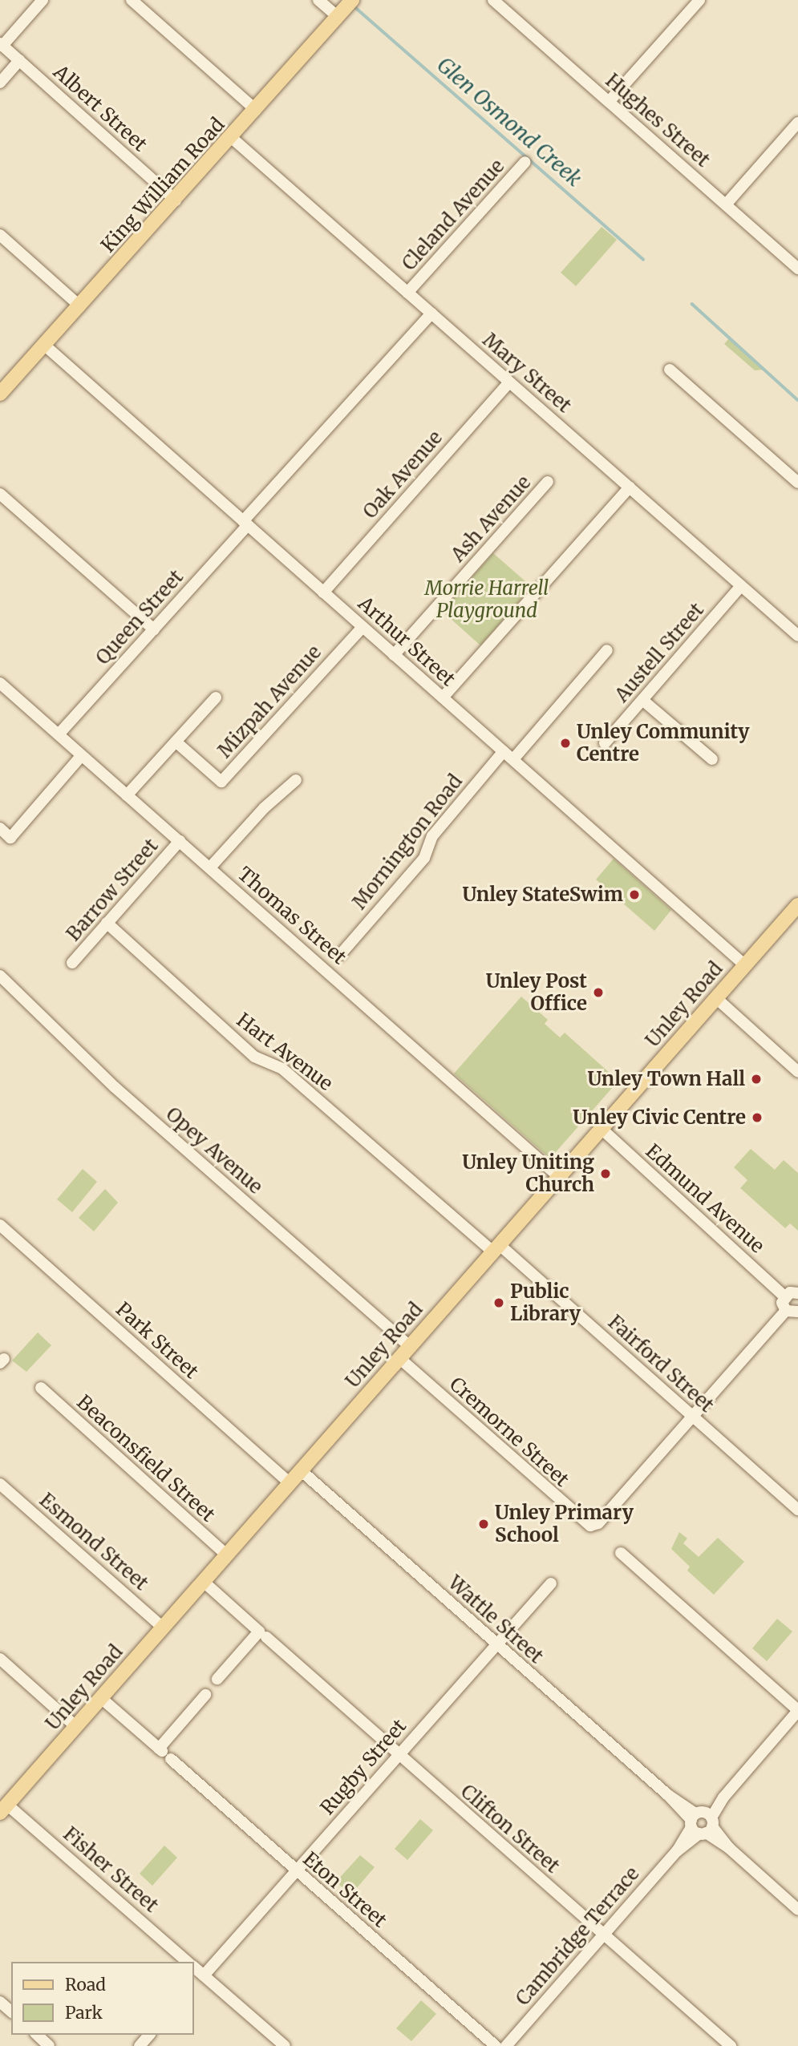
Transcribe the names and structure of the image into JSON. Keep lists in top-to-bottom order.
{
  "streets": {
    "main road": ["King William Road", "Unley Road"],
    "street": [
      "Albert Street",
      "Hughes Street",
      "Cleland Avenue",
      "Mary Street",
      "Oak Avenue",
      "Ash Avenue",
      "Queen Street",
      "Arthur Street",
      "Austell Street",
      "Mizpah Avenue",
      "Mornington Road",
      "Barrow Street",
      "Thomas Street",
      "Hart Avenue",
      "Opey Avenue",
      "Edmund Avenue",
      "Park Street",
      "Fairford Street",
      "Cremorne Street",
      "Beaconsfield Street",
      "Esmond Street",
      "Wattle Street",
      "Rugby Street",
      "Clifton Street",
      "Fisher Street",
      "Eton Street",
      "Cambridge Terrace"
    ]
  },
  "crossings": [
    ["Albert Street", "King William Road"],
    ["King William Road", "Mary Street"],
    ["King William Road", "Arthur Street"],
    ["Cleland Avenue", "Mary Street"],
    ["Mary Street", "Oak Avenue"],
    ["Mary Street", "Queen Street"],
    ["Mary Street", "Austell Street"],
    ["Oak Avenue", "Arthur Street"],
    ["Ash Avenue", "Arthur Street"],
    ["Queen Street", "Arthur Street"],
    ["Queen Street", "Thomas Street"],
    ["Arthur Street", "Mizpah Avenue"],
    ["Arthur Street", "Mornington Road"],
    ["Arthur Street", "Unley Road"],
    ["Barrow Street", "Thomas Street"],
    ["Barrow Street", "Hart Avenue"],
    ["Thomas Street", "Unley Road"],
    ["Unley Road", "Hart Avenue"],
    ["Unley Road", "Opey Avenue"],
    ["Unley Road", "Edmund Avenue"],
    ["Unley Road", "Park Street"],
    ["Unley Road", "Fairford Street"],
    ["Unley Road", "Cremorne Street"],
    ["Unley Road", "Beaconsfield Street"],
    ["Unley Road", "Esmond Street"],
    ["Unley Road", "Wattle Street"],
    ["Unley Road", "Clifton Street"],
    ["Unley Road", "Fisher Street"],
    ["Hart Avenue", "Fairford Street"],
    ["Fairford Street", "Cremorne Street"],
    ["Wattle Street", "Rugby Street"],
    ["Wattle Street", "Cambridge Terrace"],
    ["Rugby Street", "Clifton Street"],
    ["Rugby Street", "Fisher Street"],
    ["Rugby Street", "Eton Street"],
    ["Clifton Street", "Cambridge Terrace"]
  ],
  "water": ["Glen Osmond Creek"],
  "parks": ["Morrie Harrell Playground"],
  "places": [
    "Unley Community Centre",
    "Unley StateSwim",
    "Unley Post Office",
    "Unley Town Hall",
    "Unley Civic Centre",
    "Unley Uniting Church",
    "Public Library",
    "Unley Primary School"
  ],
  "legend": ["Road", "Park"]
}
